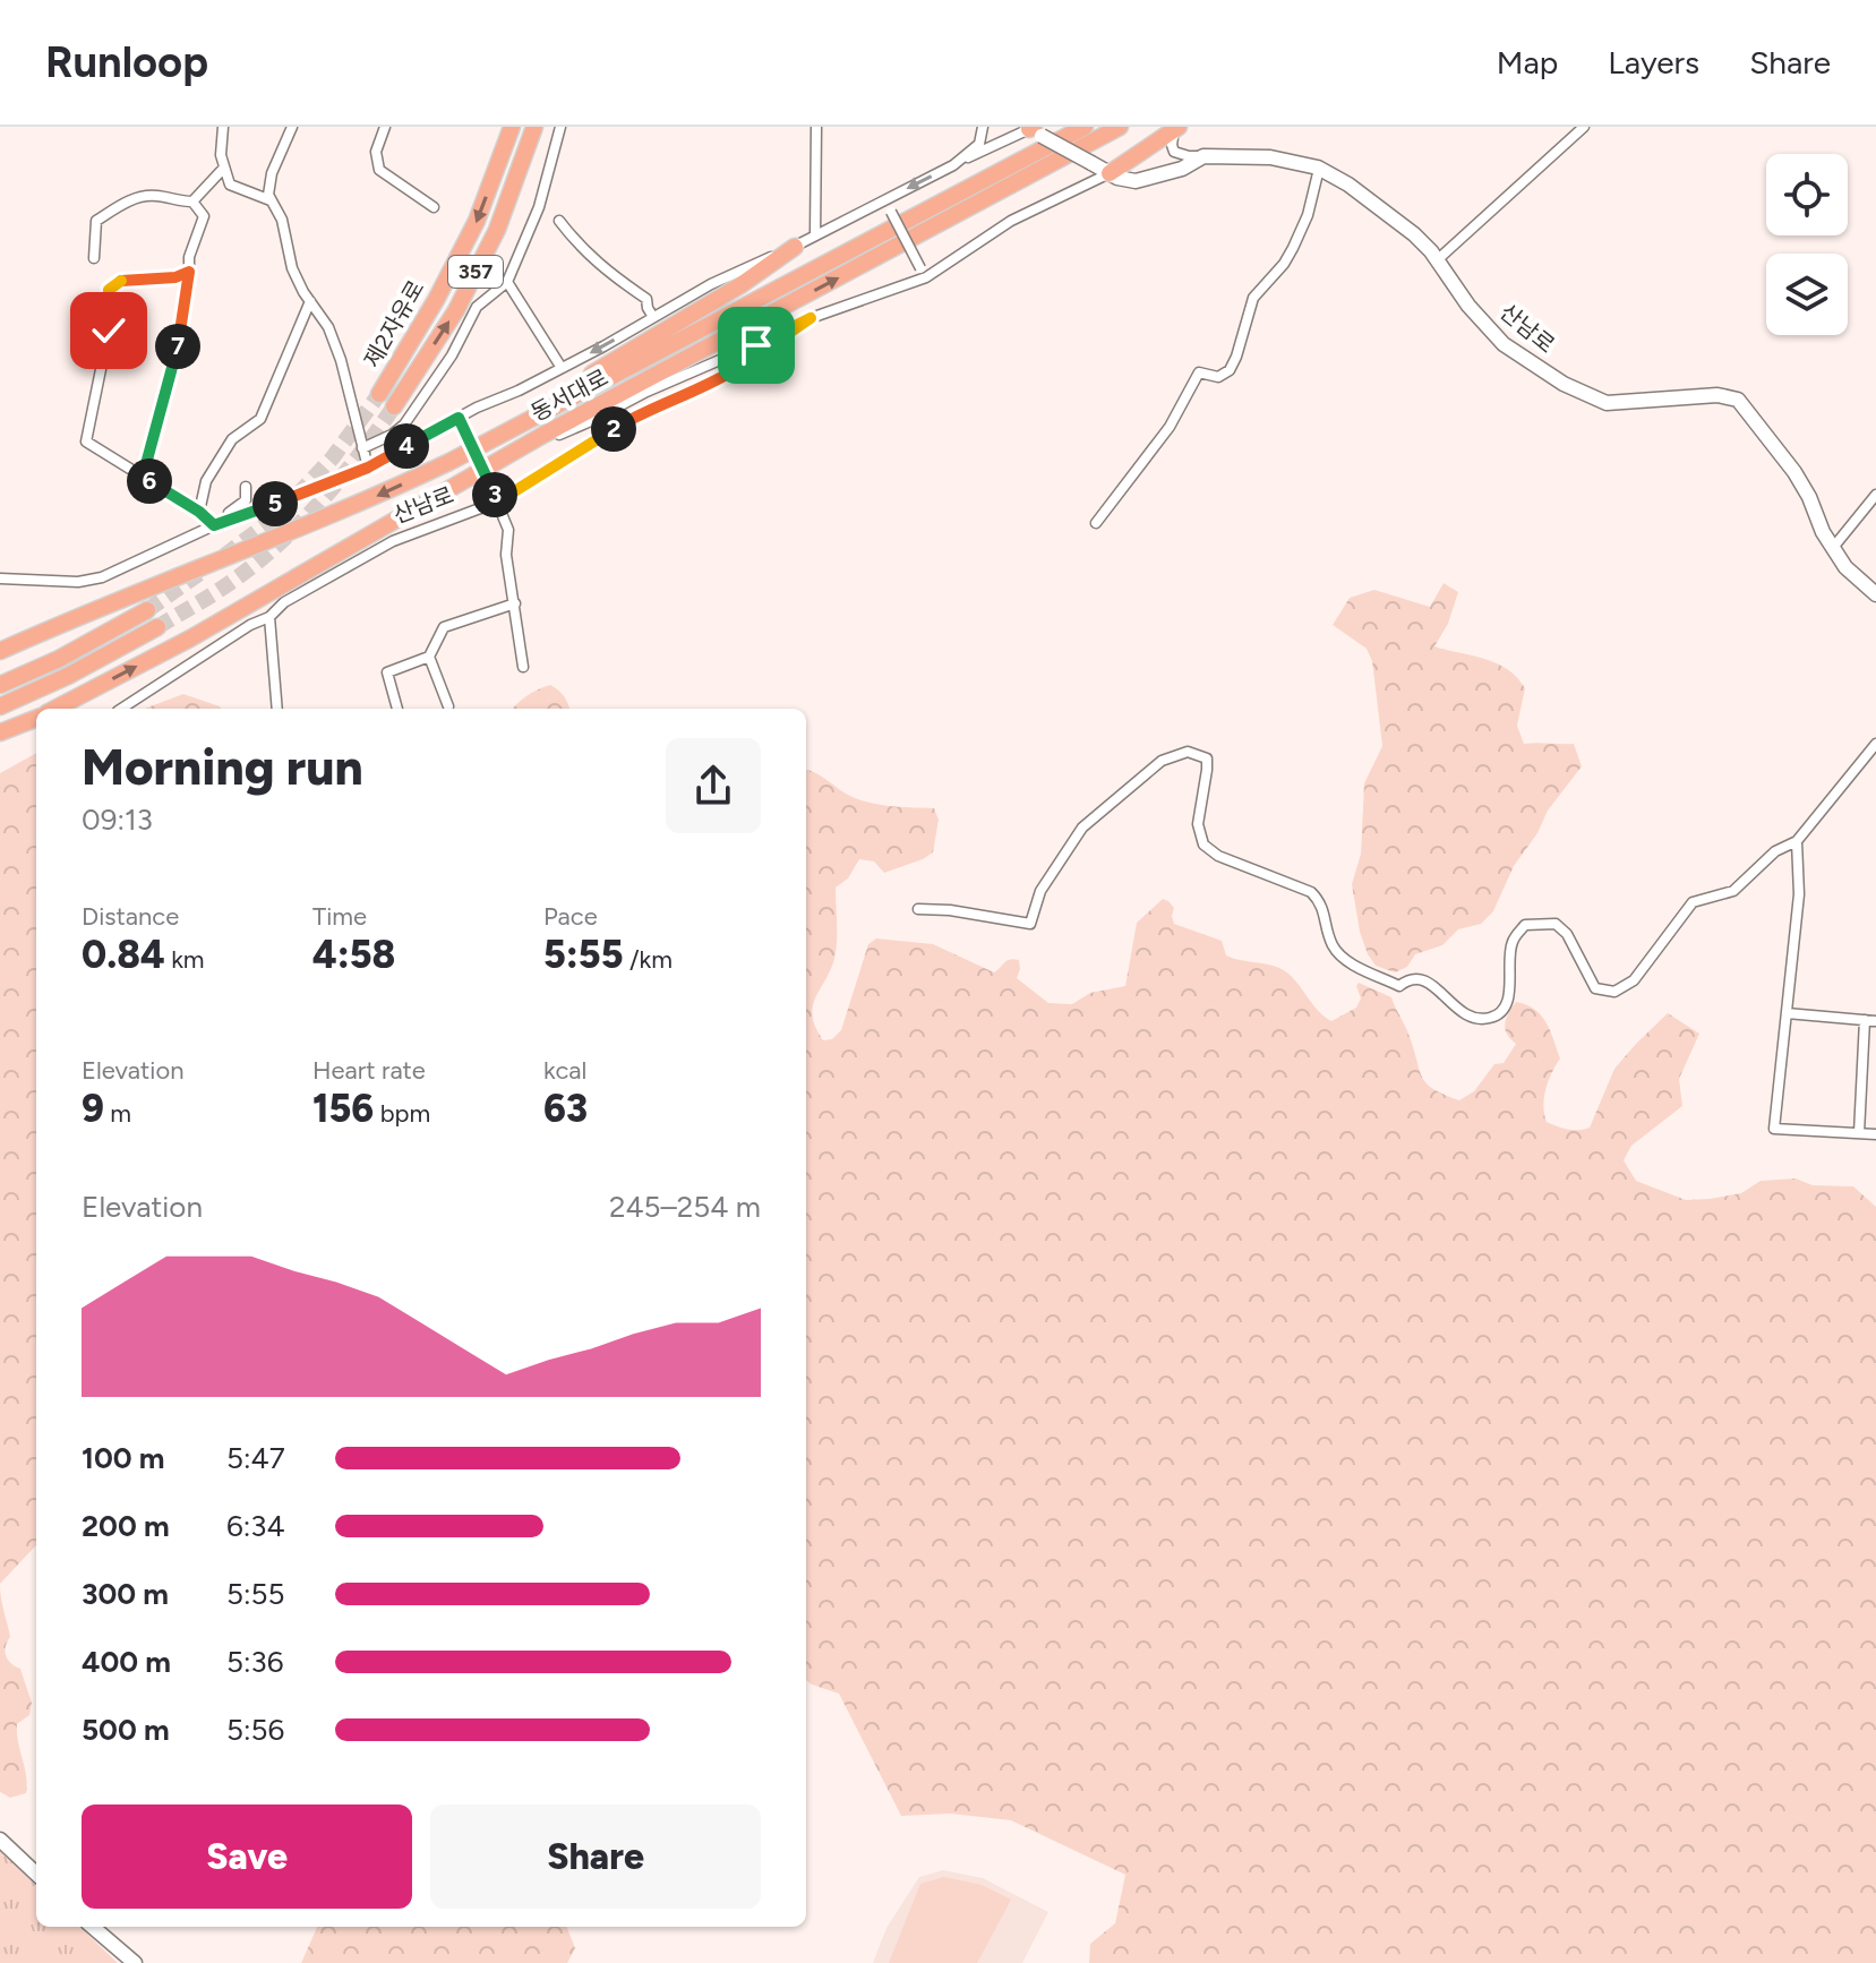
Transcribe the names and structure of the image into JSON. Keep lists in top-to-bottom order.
{
  "streets": {
    "highway": ["357", "제2자유로", "동서대로"],
    "street": ["산남로"]
  },
  "page": {
    "header": "Runloop",
    "nav": ["Map", "Layers", "Share"],
    "pins": [
      "7",
      "2",
      "4",
      "6",
      "3",
      "5"
    ],
    "heading": ["Morning run", "09:13"],
    "stats": [
      ["Distance", "0.84 km"],
      ["Time", "4:58"],
      ["Pace", "5:55 /km"],
      ["Elevation", "9 m"],
      ["Heart rate", "156 bpm"],
      ["kcal", "63"]
    ],
    "chart": ["Elevation", "245–254 m"],
    "list": [
      {
        "name": "100 m",
        "note": "5:47"
      },
      {
        "name": "200 m",
        "note": "6:34"
      },
      {
        "name": "300 m",
        "note": "5:55"
      },
      {
        "name": "400 m",
        "note": "5:36"
      },
      {
        "name": "500 m",
        "note": "5:56"
      }
    ],
    "buttons": ["Save", "Share"]
  }
}
